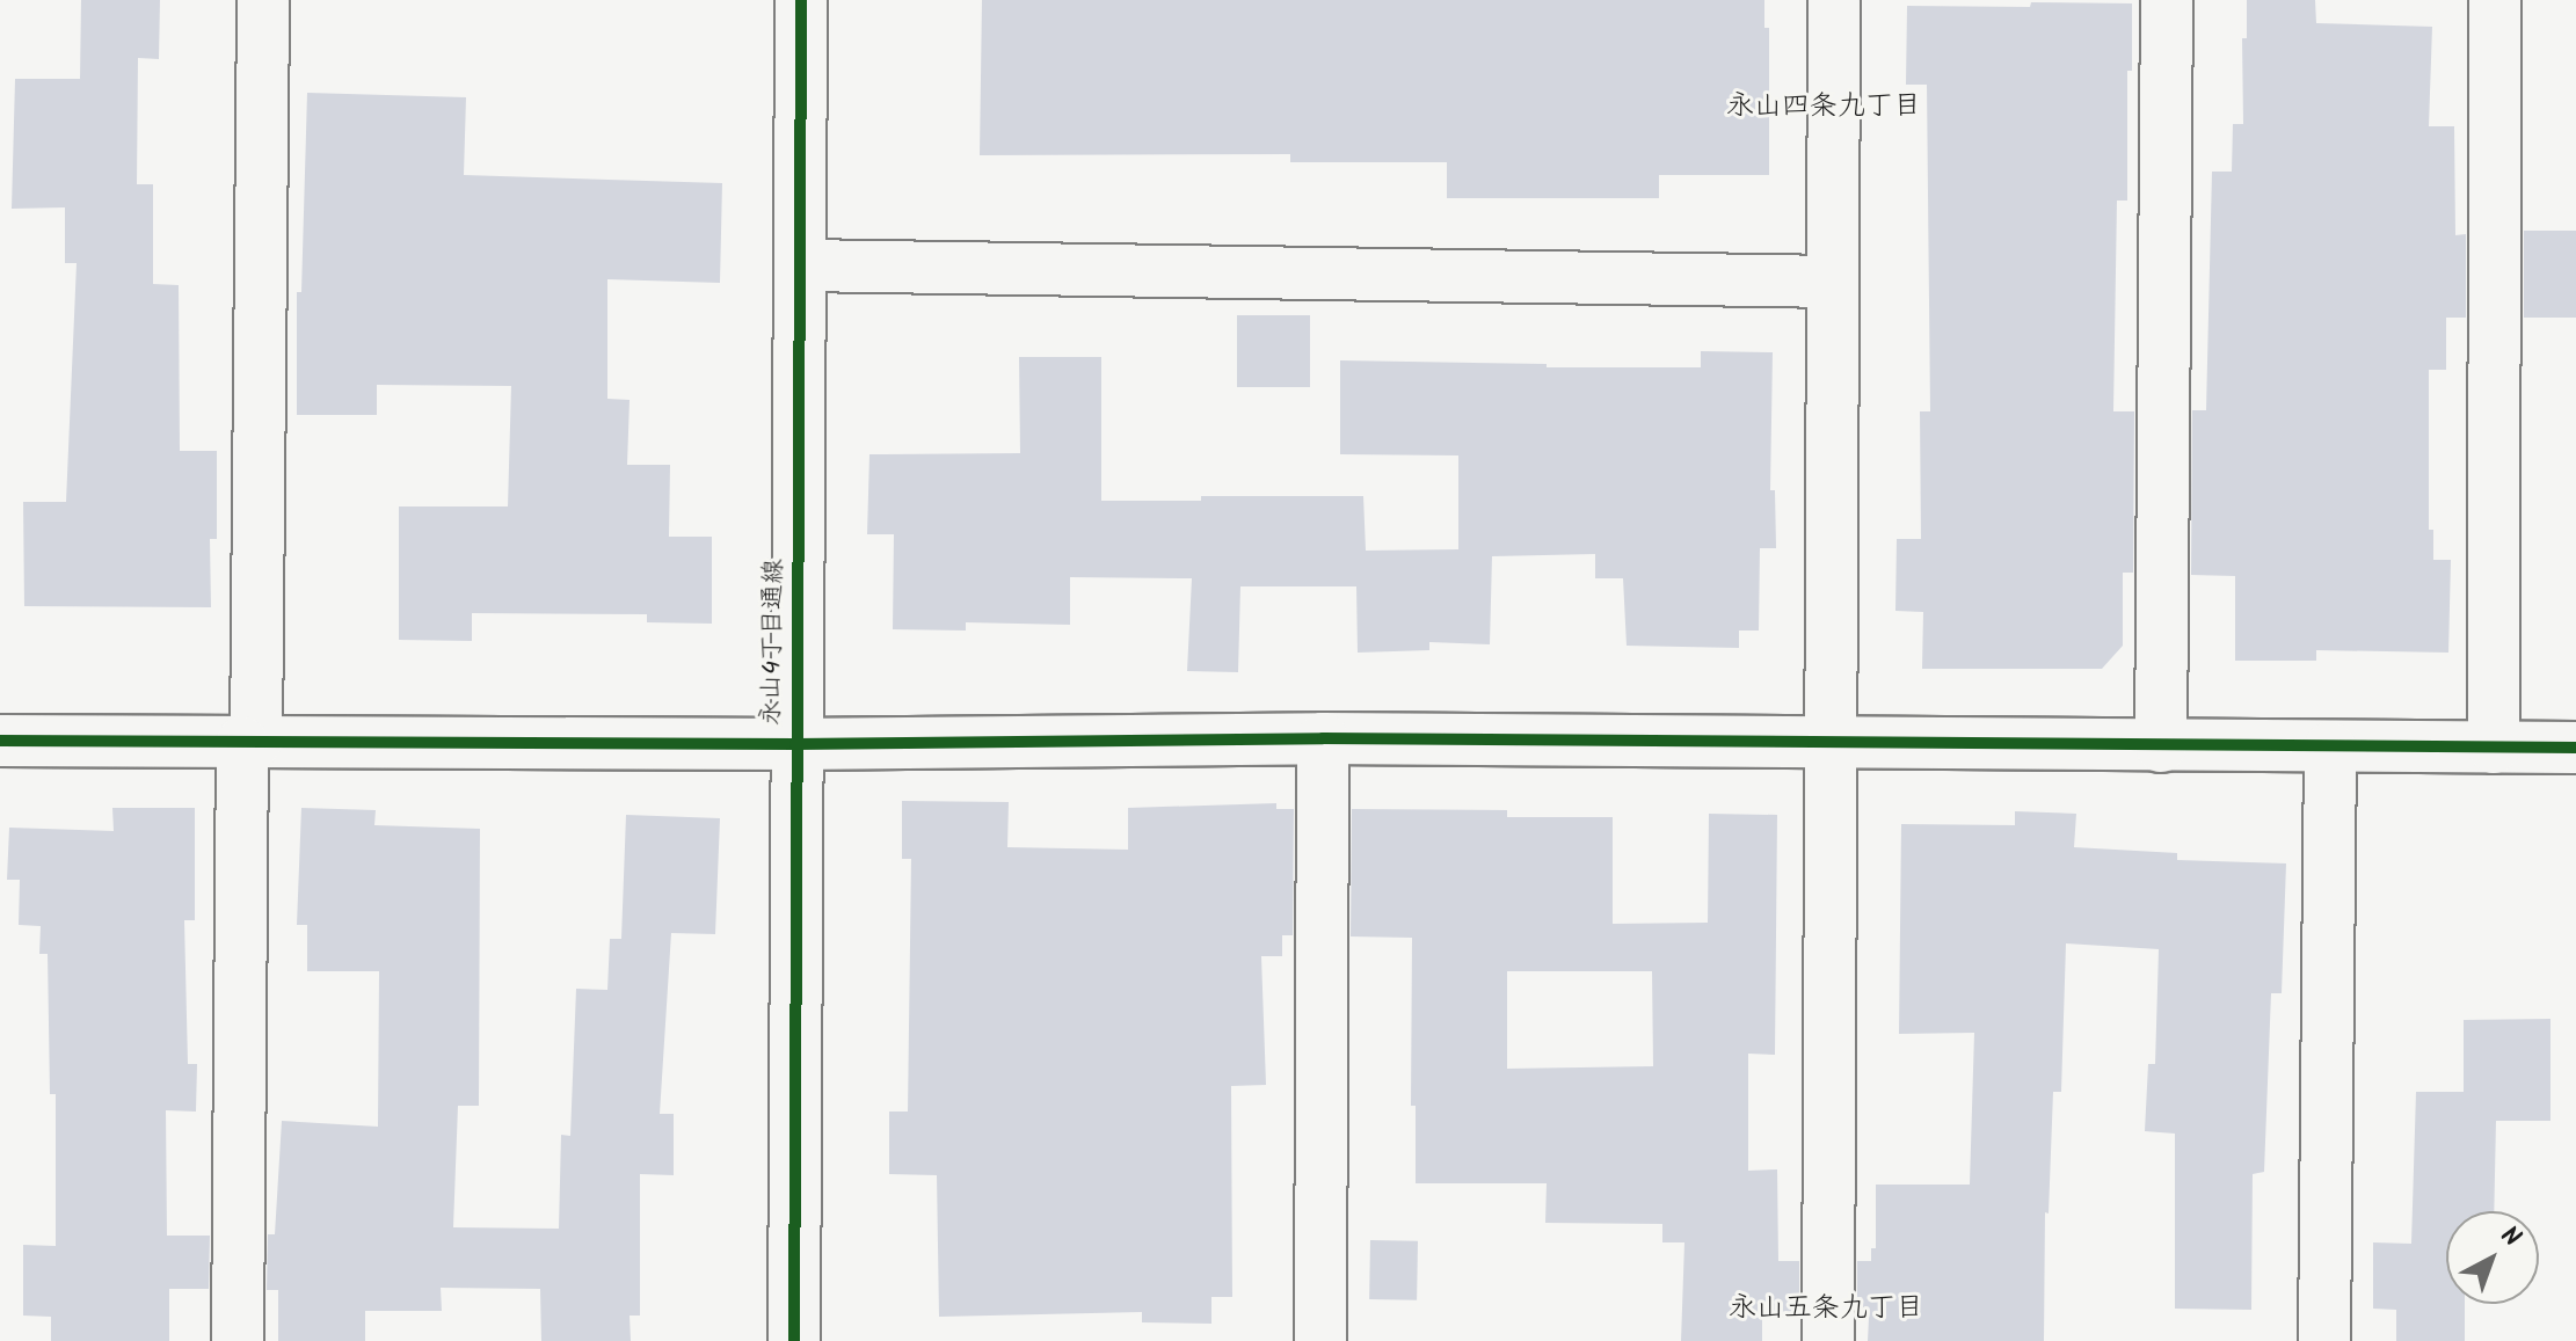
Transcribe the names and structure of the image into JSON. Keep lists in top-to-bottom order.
{
  "streets": {
    "street": ["永山4丁目通線"]
  },
  "districts": ["永山四条九丁目", "永山五条九丁目"],
  "north": "top right"
}
